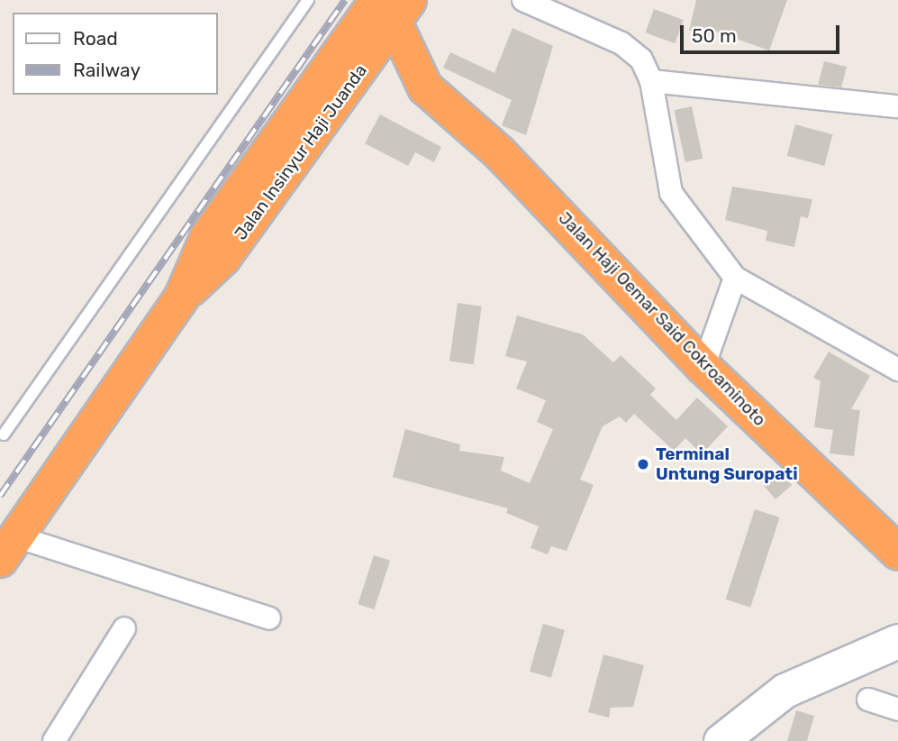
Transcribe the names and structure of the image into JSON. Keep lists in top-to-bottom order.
{
  "streets": {
    "highway": ["Jalan Insinyur Haji Juanda", "Jalan Haji Oemar Said Cokroaminoto"]
  },
  "places": ["Terminal Untung Suropati"],
  "legend": ["Road", "Railway"],
  "scale_bar": "50 m"
}
